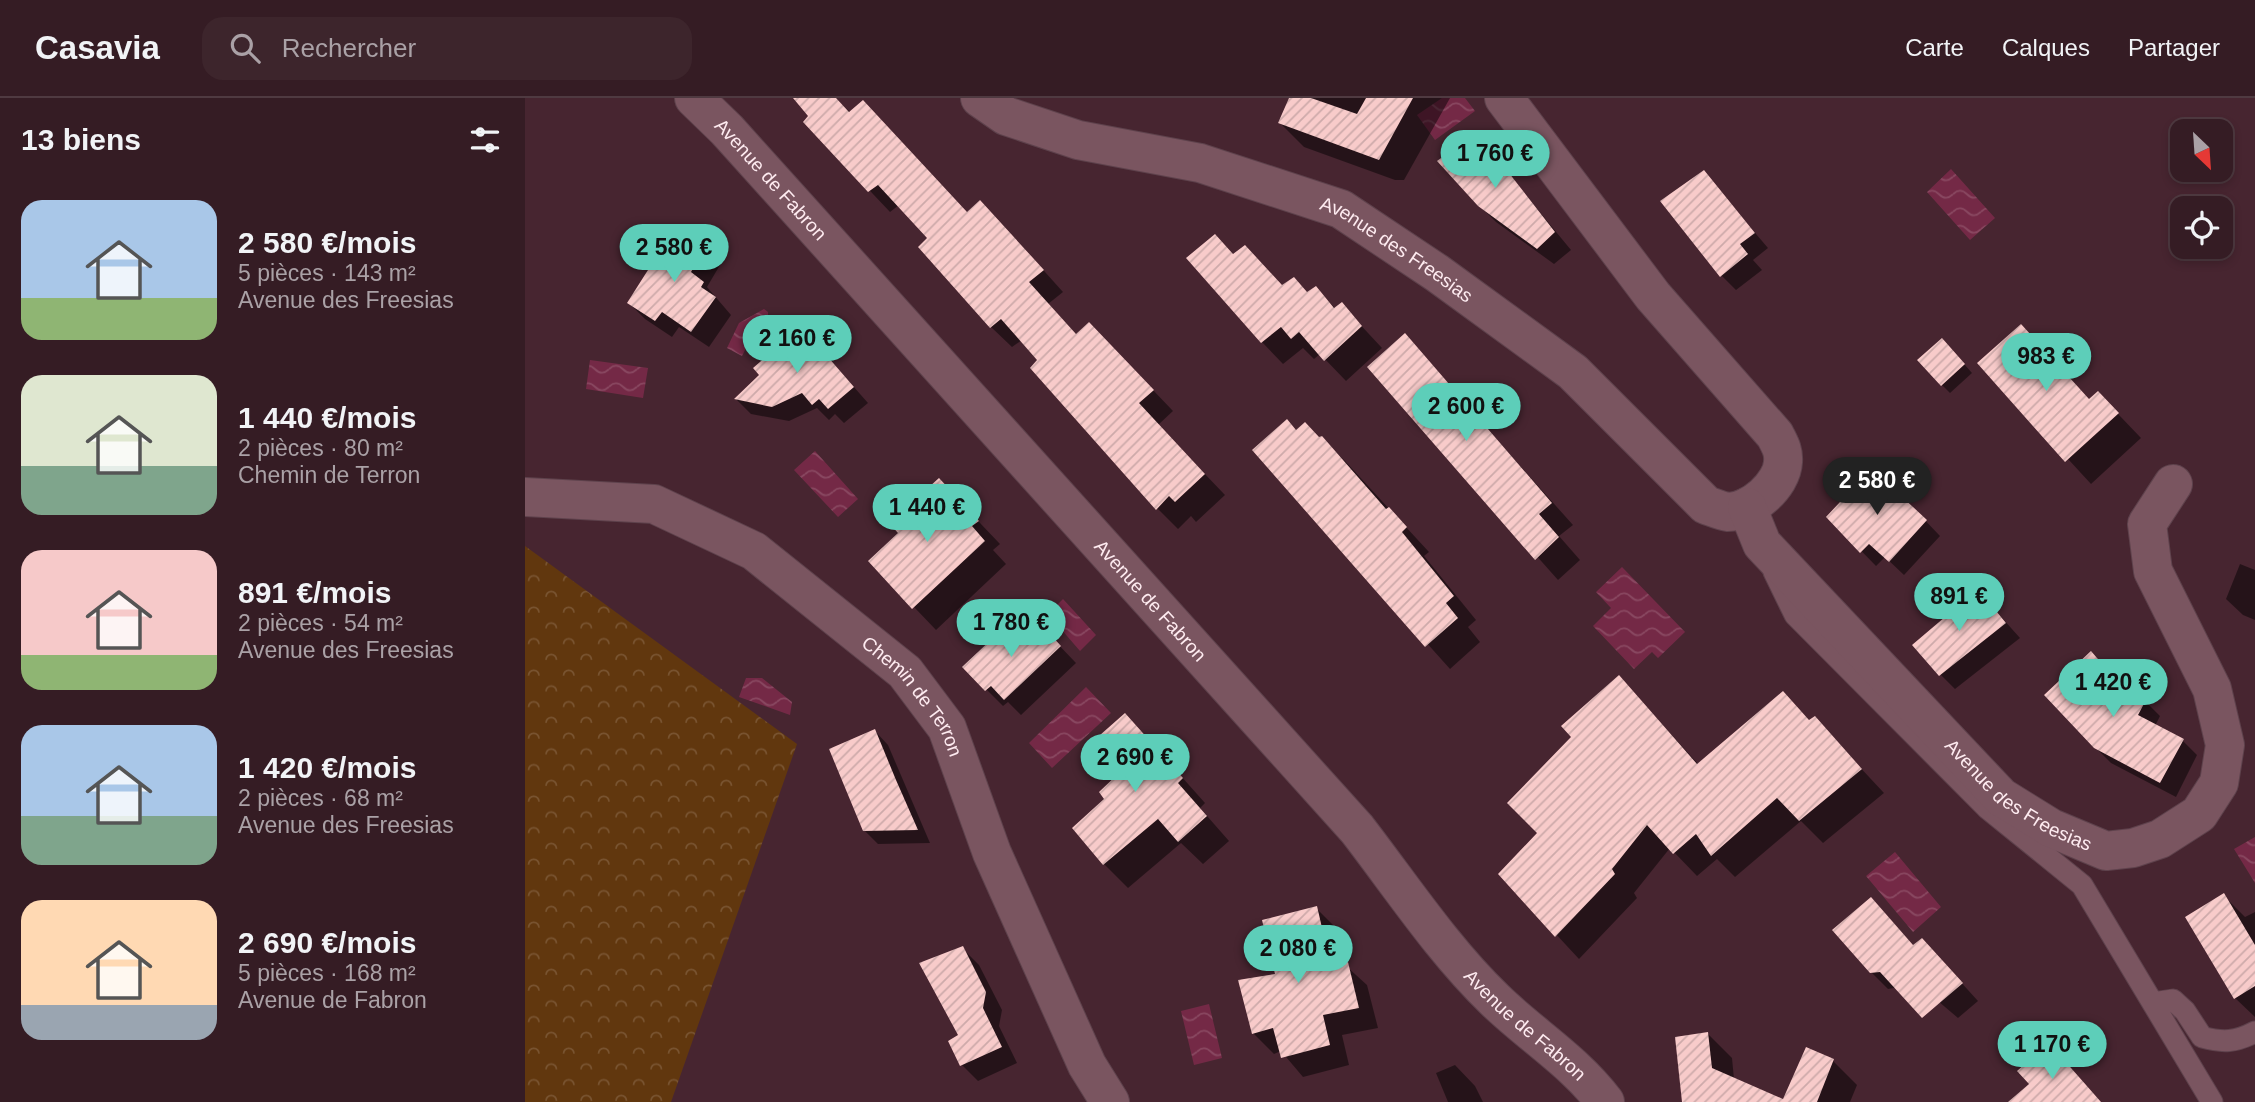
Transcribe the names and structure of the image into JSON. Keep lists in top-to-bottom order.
{
  "streets": {
    "street": ["Avenue de Fabron", "Avenue des Freesias", "Chemin de Terron"]
  },
  "north": "bottom right",
  "page": {
    "header": "Casavia",
    "search": "Rechercher",
    "nav": ["Carte", "Calques", "Partager"],
    "heading": "13 biens",
    "price": [
      "1 760 €",
      "2 580 €",
      "2 160 €",
      "983 €",
      "2 600 €",
      "2 580 €",
      "1 440 €",
      "891 €",
      "1 780 €",
      "1 420 €",
      "2 690 €",
      "2 080 €",
      "1 170 €"
    ],
    "list": [
      {
        "name": "2 580 €/mois",
        "note": "5 pièces · 143 m² · Avenue des Freesias"
      },
      {
        "name": "1 440 €/mois",
        "note": "2 pièces · 80 m² · Chemin de Terron"
      },
      {
        "name": "891 €/mois",
        "note": "2 pièces · 54 m² · Avenue des Freesias"
      },
      {
        "name": "1 420 €/mois",
        "note": "2 pièces · 68 m² · Avenue des Freesias"
      },
      {
        "name": "2 690 €/mois",
        "note": "5 pièces · 168 m² · Avenue de Fabron"
      }
    ]
  }
}
